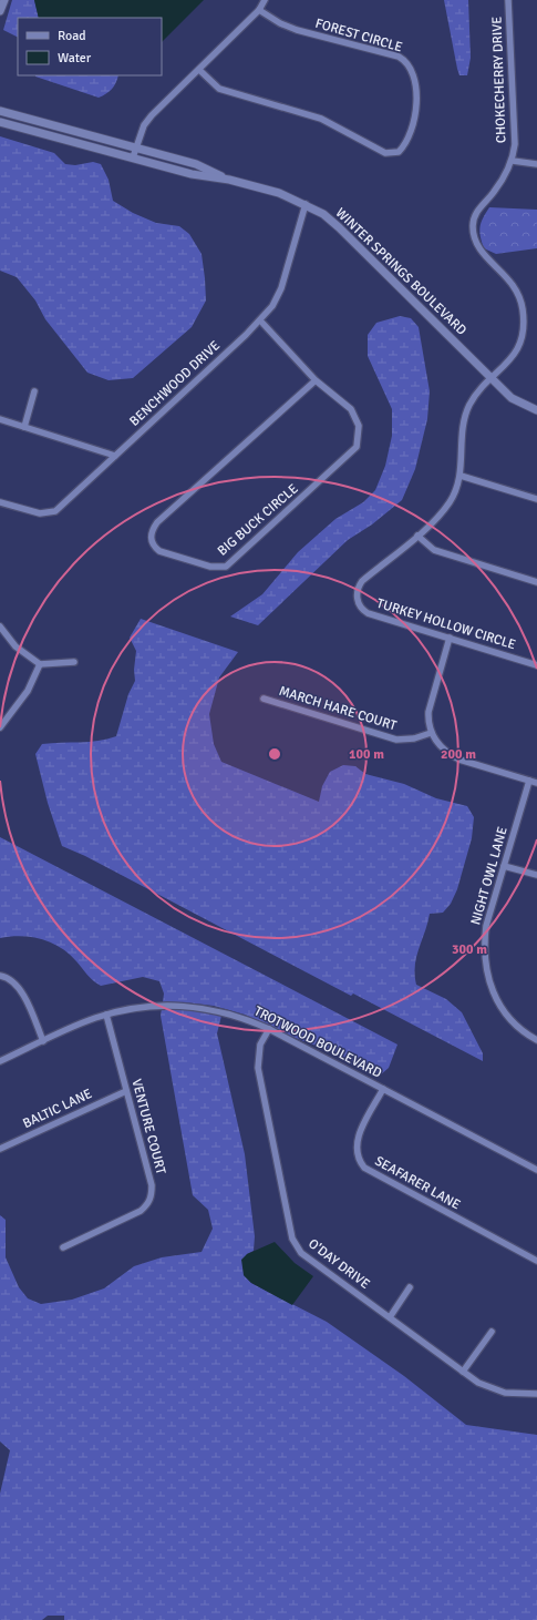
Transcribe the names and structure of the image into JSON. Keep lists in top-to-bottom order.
{
  "streets": {
    "street": [
      "FOREST CIRCLE",
      "CHOKECHERRY DRIVE",
      "WINTER SPRINGS BOULEVARD",
      "BENCHWOOD DRIVE",
      "BIG BUCK CIRCLE",
      "TURKEY HOLLOW CIRCLE",
      "MARCH HARE COURT",
      "NIGHT OWL LANE",
      "TROTWOOD BOULEVARD",
      "BALTIC LANE",
      "VENTURE COURT",
      "SEAFARER LANE",
      "O'DAY DRIVE"
    ]
  },
  "crossings": [
    ["CHOKECHERRY DRIVE", "WINTER SPRINGS BOULEVARD"],
    ["CHOKECHERRY DRIVE", "TURKEY HOLLOW CIRCLE"],
    ["WINTER SPRINGS BOULEVARD", "BENCHWOOD DRIVE"],
    ["BENCHWOOD DRIVE", "BIG BUCK CIRCLE"],
    ["TROTWOOD BOULEVARD", "VENTURE COURT"],
    ["TROTWOOD BOULEVARD", "SEAFARER LANE"],
    ["TROTWOOD BOULEVARD", "O'DAY DRIVE"],
    ["BALTIC LANE", "VENTURE COURT"]
  ],
  "legend": ["Road", "Water"],
  "rings": ["100 m", "200 m", "300 m"]
}
